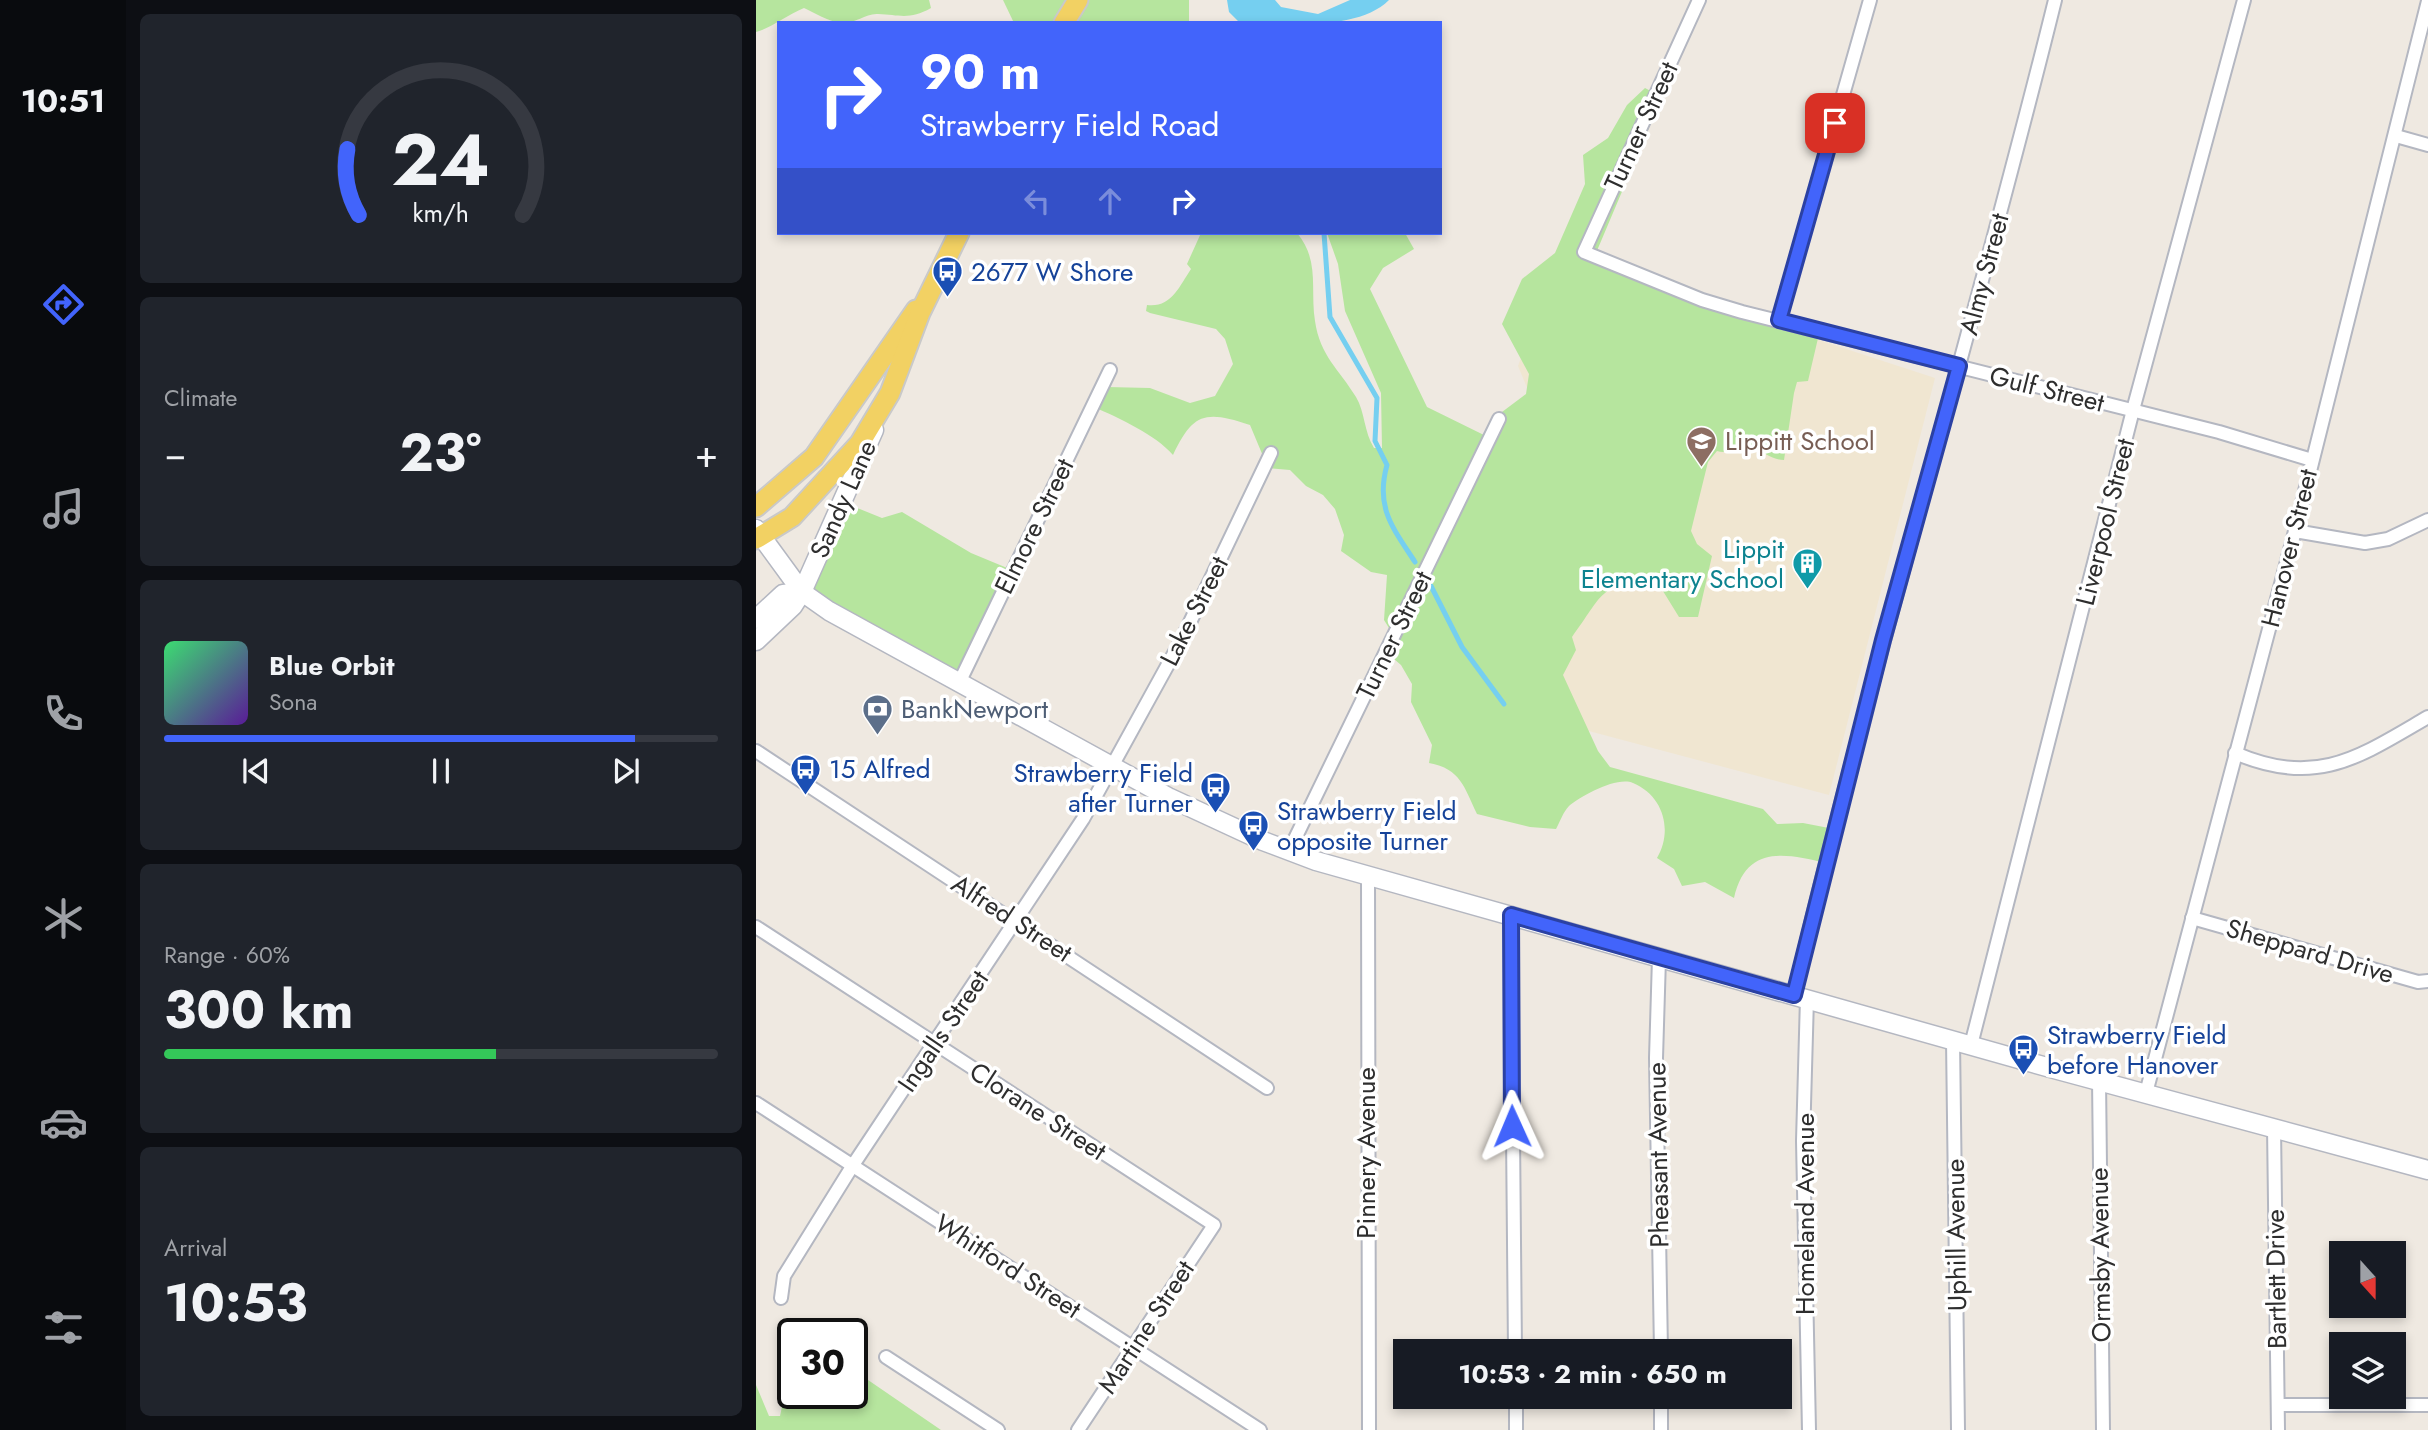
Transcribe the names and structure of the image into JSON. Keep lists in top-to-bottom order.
{
  "streets": {
    "street": [
      "Turner Street",
      "Almy Street",
      "Gulf Street",
      "Sandy Lane",
      "Liverpool Street",
      "Elmore Street",
      "Hanover Street",
      "Lake Street",
      "Alfred Street",
      "Sheppard Drive",
      "Ingalls Street",
      "Clorane Street",
      "Pinnery Avenue",
      "Pheasant Avenue",
      "Homeland Avenue",
      "Uphill Avenue",
      "Ormsby Avenue",
      "Whitford Street",
      "Bartlett Drive",
      "Martine Street"
    ]
  },
  "crossings": [
    ["Turner Street", "Gulf Street"],
    ["Almy Street", "Gulf Street"],
    ["Almy Street", "Homeland Avenue"],
    ["Gulf Street", "Liverpool Street"],
    ["Gulf Street", "Hanover Street"],
    ["Hanover Street", "Sheppard Drive"],
    ["Lake Street", "Ingalls Street"],
    ["Alfred Street", "Ingalls Street"],
    ["Ingalls Street", "Clorane Street"],
    ["Ingalls Street", "Whitford Street"],
    ["Clorane Street", "Martine Street"],
    ["Whitford Street", "Martine Street"]
  ],
  "places": {
    "bus stop": [
      "2677 W Shore",
      "15 Alfred",
      "Strawberry Field after Turner",
      "Strawberry Field opposite Turner",
      "Strawberry Field before Hanover"
    ],
    "school or university": ["Lippitt School"],
    "building": ["Lippit Elementary School"],
    "bank": ["BankNewport"]
  },
  "north": "bottom",
  "page": {
    "tabs": "10:51",
    "turn": ["90 m", "Strawberry Field Road"],
    "tile": [
      "Climate",
      ["Range · 60%", "300 km"],
      ["Arrival", "10:53"]
    ],
    "heat": ["−", "23°", "+"],
    "song": ["Blue Orbit", "Sona"],
    "limit": "30",
    "trip": "10:53 · 2 min · 650 m",
    "gauge": ["24", "km/h"]
  }
}
